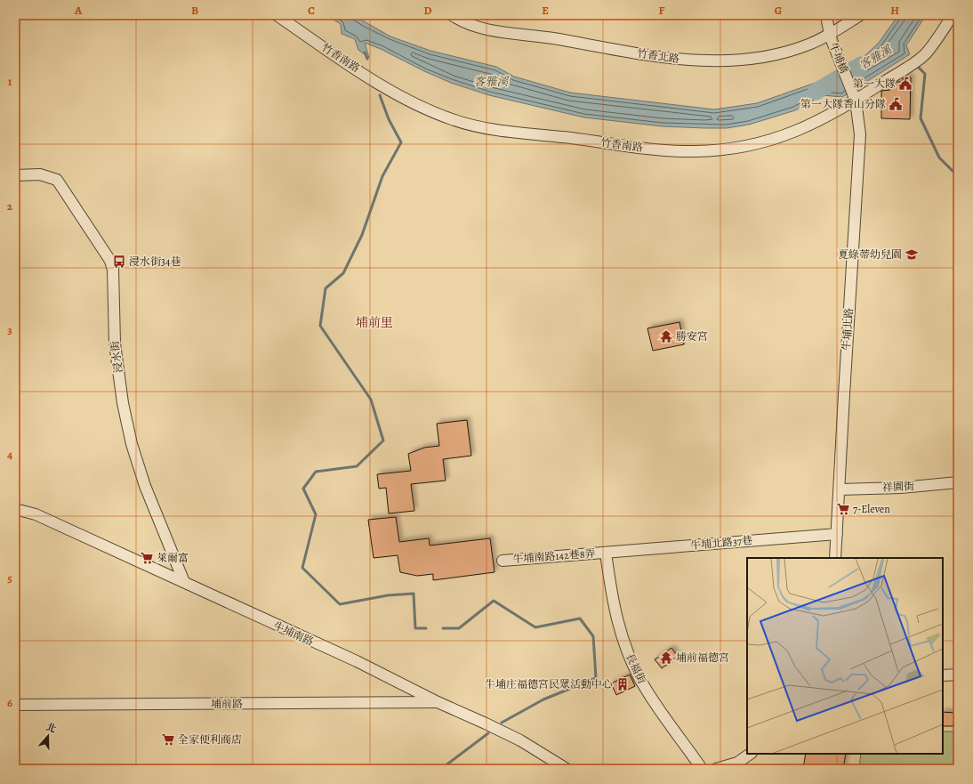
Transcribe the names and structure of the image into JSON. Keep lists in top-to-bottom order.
{
  "streets": {
    "street": [
      "竹香北路",
      "竹香南路",
      "牛埔橋",
      "牛埔北路",
      "浸水街",
      "祥園街",
      "牛埔北路37巷",
      "牛埔南路142巷8弄",
      "牛埔南路",
      "長福街",
      "埔前路"
    ]
  },
  "crossings": [
    ["竹香北路", "牛埔橋"],
    ["竹香南路", "牛埔橋"],
    ["竹香南路", "牛埔北路"],
    ["牛埔橋", "牛埔北路"],
    ["牛埔北路", "祥園街"],
    ["牛埔北路", "牛埔北路37巷"],
    ["浸水街", "牛埔南路"],
    ["牛埔北路37巷", "牛埔南路142巷8弄"],
    ["牛埔北路37巷", "長福街"],
    ["牛埔南路142巷8弄", "長福街"],
    ["牛埔南路", "埔前路"]
  ],
  "districts": ["埔前里"],
  "water": ["客雅溪"],
  "places": {
    "public building": ["第一大隊", "第一大隊香山分隊"],
    "school or university": ["夏綠蒂幼兒園"],
    "bus stop": ["浸水街34巷"],
    "temple": ["勝安宮", "埔前福德宮"],
    "supermarket": ["7-Eleven", "萊爾富", "全家便利商店"],
    "building": ["牛埔庄福德宮民眾活動中心"]
  },
  "north": "top",
  "grid": {
    "columns": [
      "A",
      "B",
      "C",
      "D",
      "E",
      "F",
      "G",
      "H"
    ],
    "rows": [
      "1",
      "2",
      "3",
      "4",
      "5",
      "6"
    ]
  }
}
